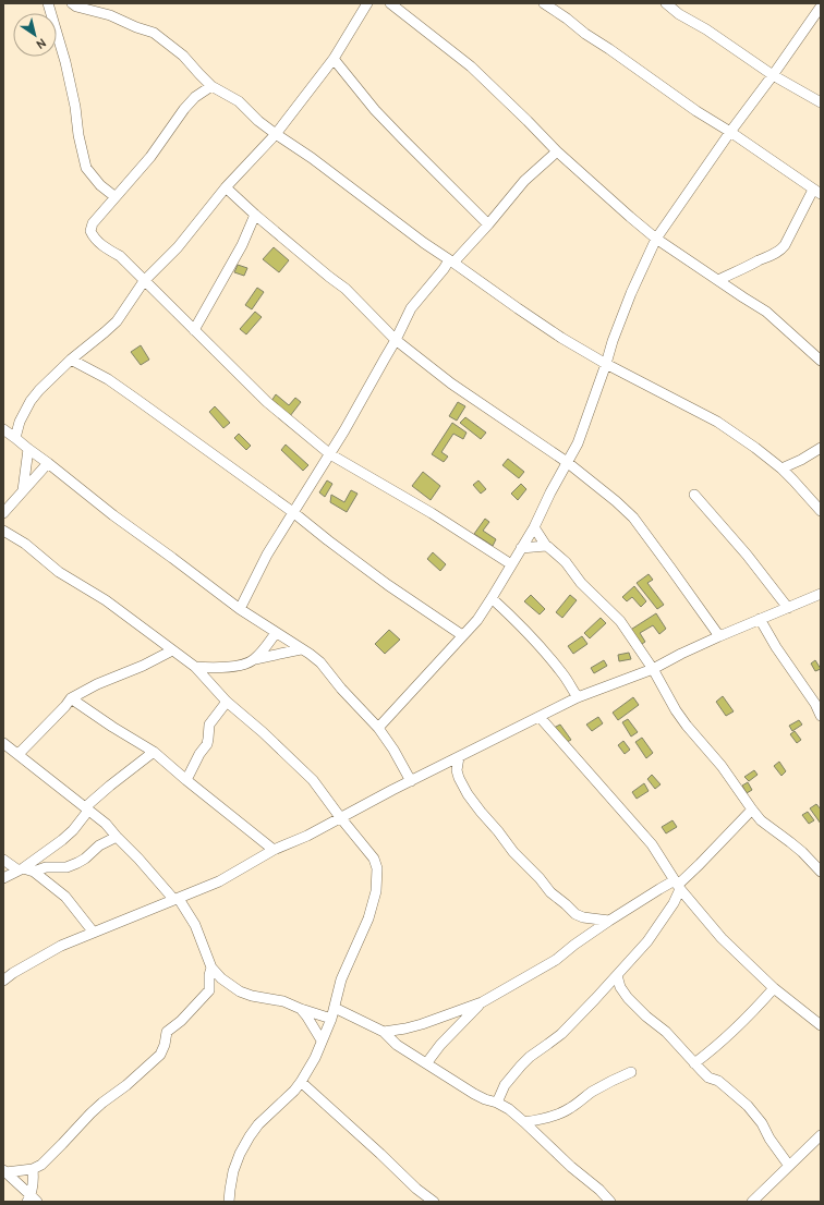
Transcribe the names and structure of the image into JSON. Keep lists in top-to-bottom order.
{
  "north": "bottom right"
}
